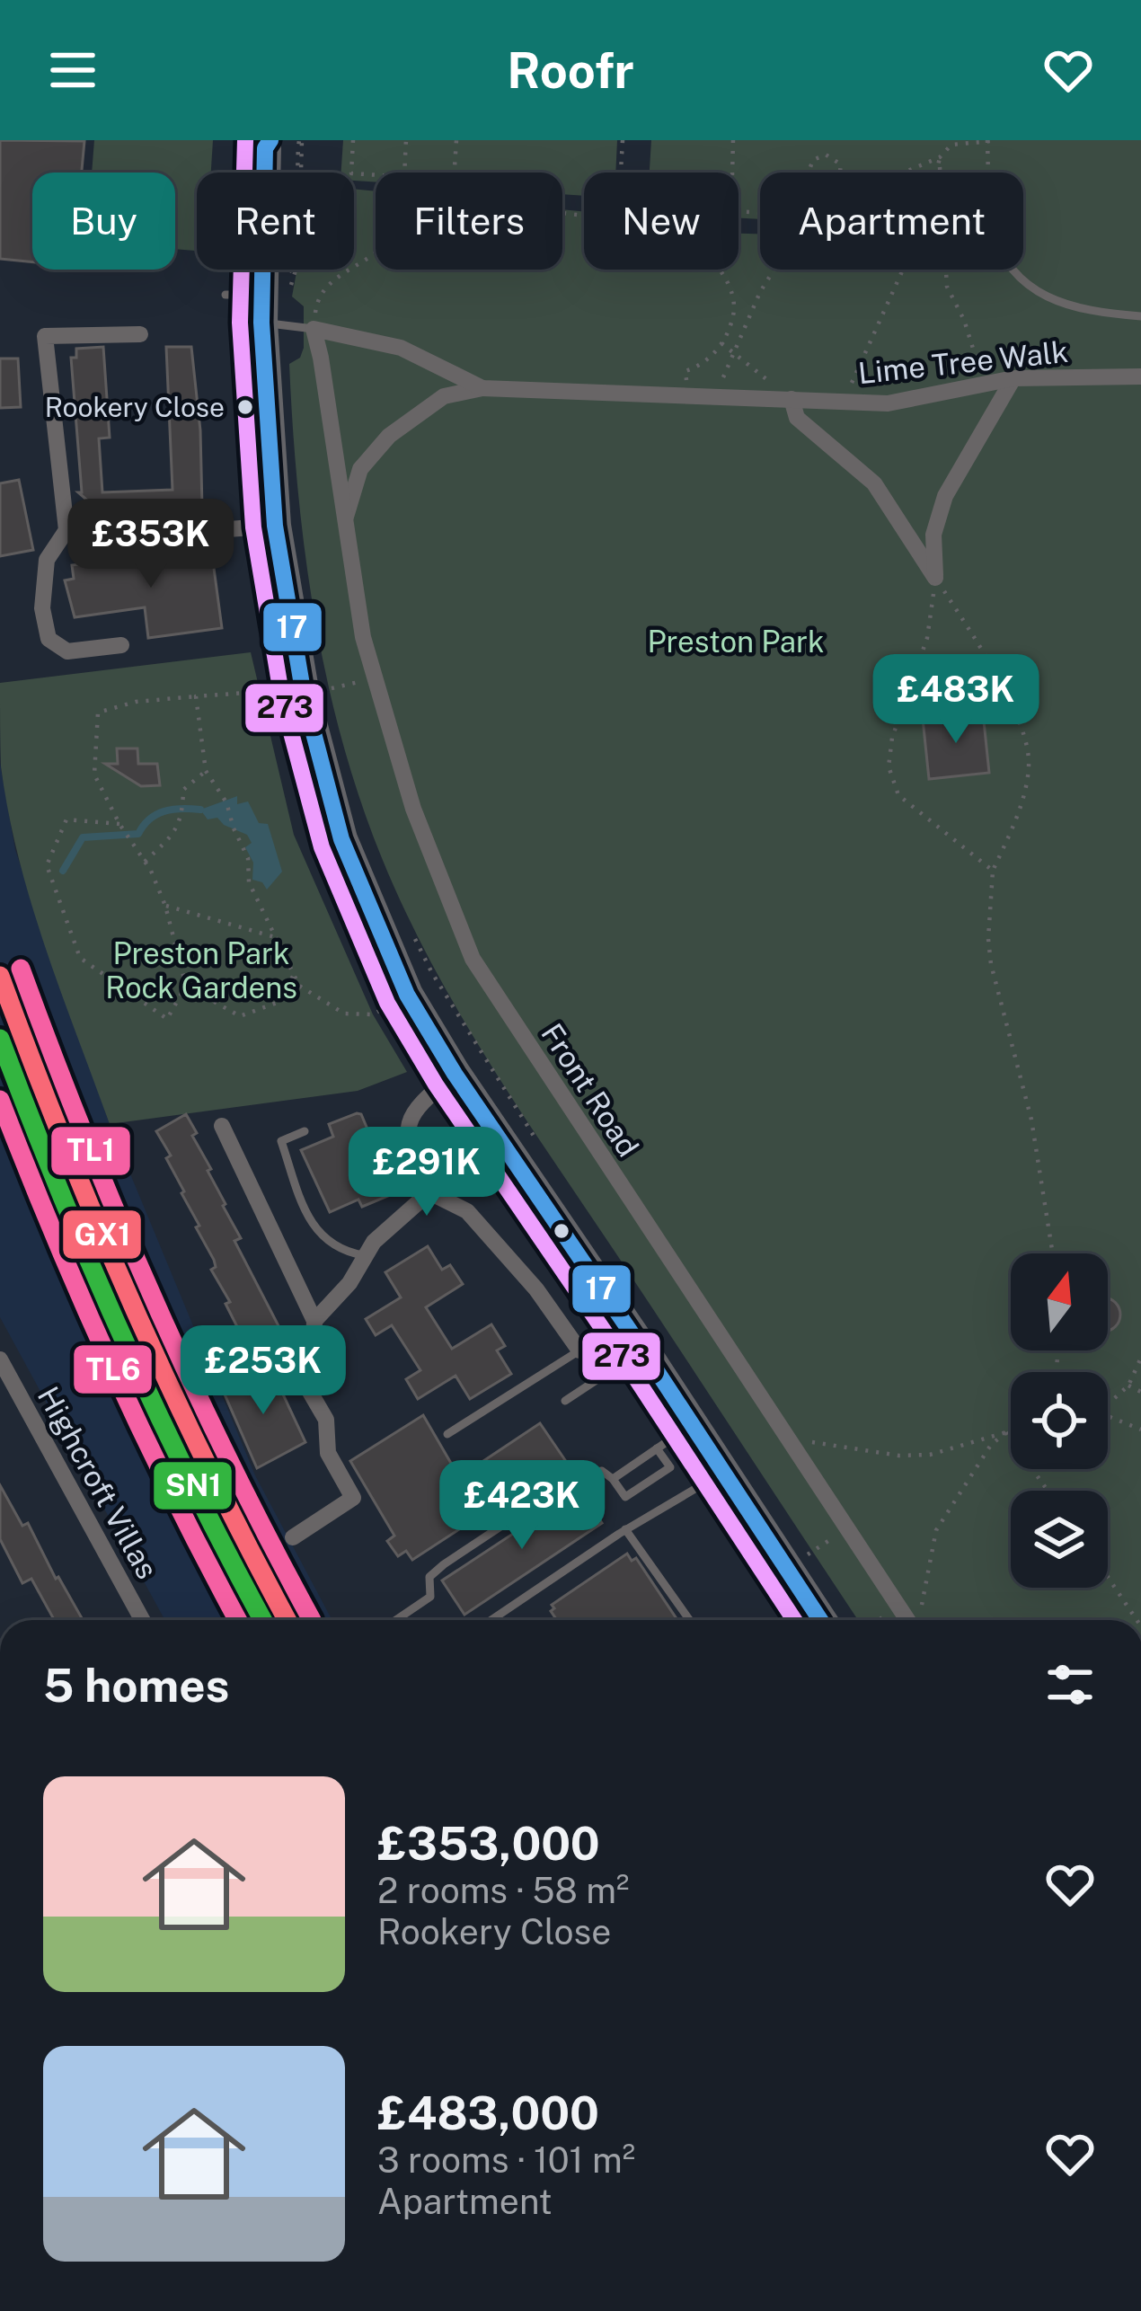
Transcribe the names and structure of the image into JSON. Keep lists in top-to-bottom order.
{
  "streets": {
    "street": ["Lime Tree Walk", "Front Road", "Highcroft Villas"]
  },
  "crossings": [
    ["Lime Tree Walk", "Front Road"]
  ],
  "parks": ["Preston Park", "Preston Park Rock Gardens"],
  "places": ["Rookery Close"],
  "lines": [
    "transit line 17",
    "transit line 273",
    "transit line TL1",
    "transit line GX1",
    "transit line SN1",
    "transit line TL6"
  ],
  "north": "top",
  "page": {
    "header": "Roofr",
    "chip": [
      "Buy",
      "Rent",
      "Filters",
      "New",
      "Apartment"
    ],
    "price": [
      "£353K",
      "£483K",
      "£291K",
      "£253K",
      "£423K"
    ],
    "heading": "5 homes",
    "list": [
      {
        "name": "£353,000",
        "note": "2 rooms · 58 m² · Rookery Close"
      },
      {
        "name": "£483,000",
        "note": "3 rooms · 101 m² · Apartment"
      }
    ]
  }
}
